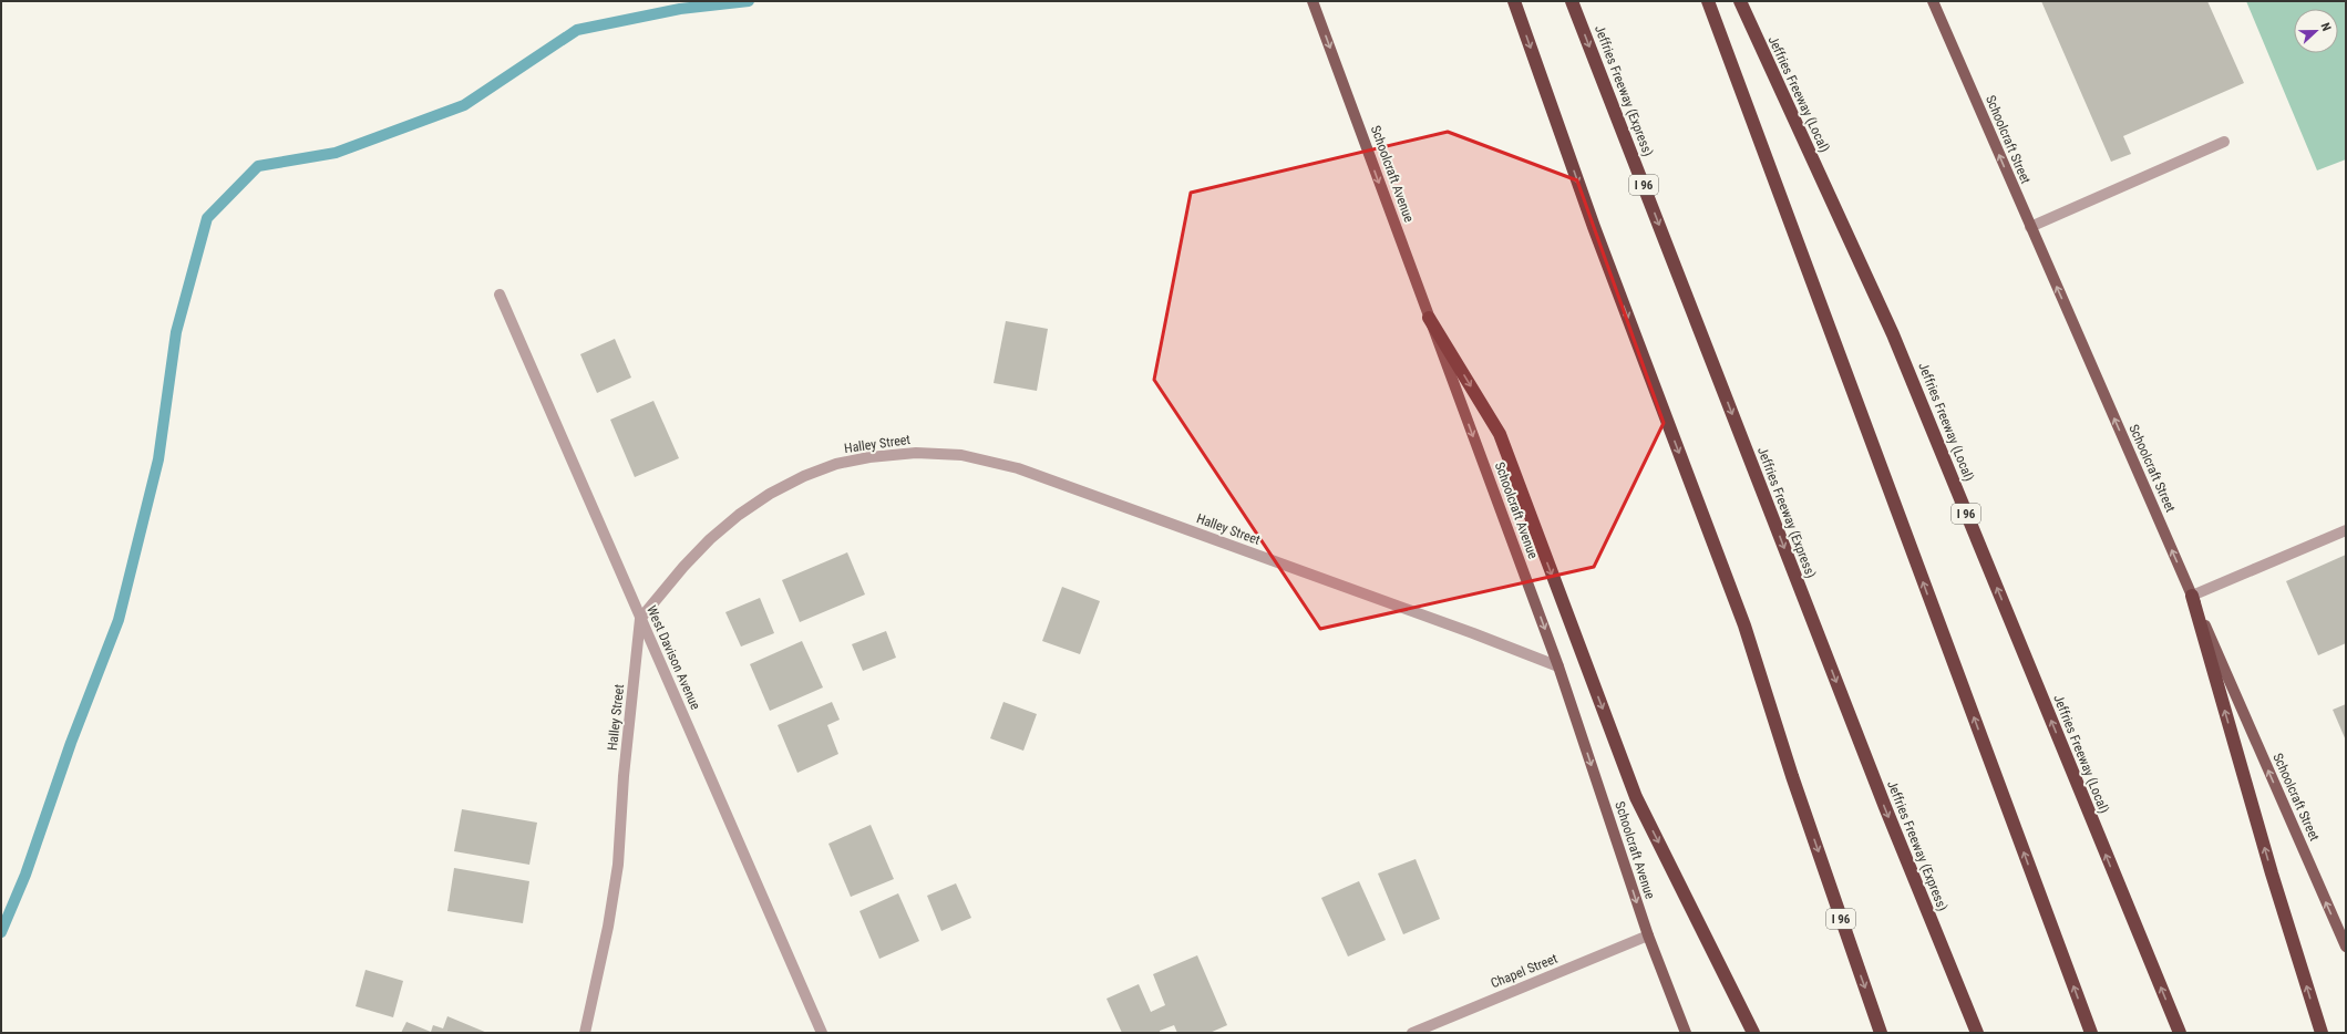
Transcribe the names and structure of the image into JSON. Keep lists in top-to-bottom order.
{
  "streets": {
    "highway": ["Jeffries Freeway (Express)", "Jeffries Freeway (Local)", "I 96"],
    "main road": ["Schoolcraft Street", "Schoolcraft Avenue"],
    "street": ["Halley Street", "West Davison Avenue", "Chapel Street"]
  },
  "crossings": [
    ["Schoolcraft Avenue", "Halley Street"],
    ["Schoolcraft Avenue", "Chapel Street"],
    ["Halley Street", "West Davison Avenue"]
  ],
  "one_way": ["Schoolcraft Street", "Schoolcraft Avenue"],
  "north": "right"
}
